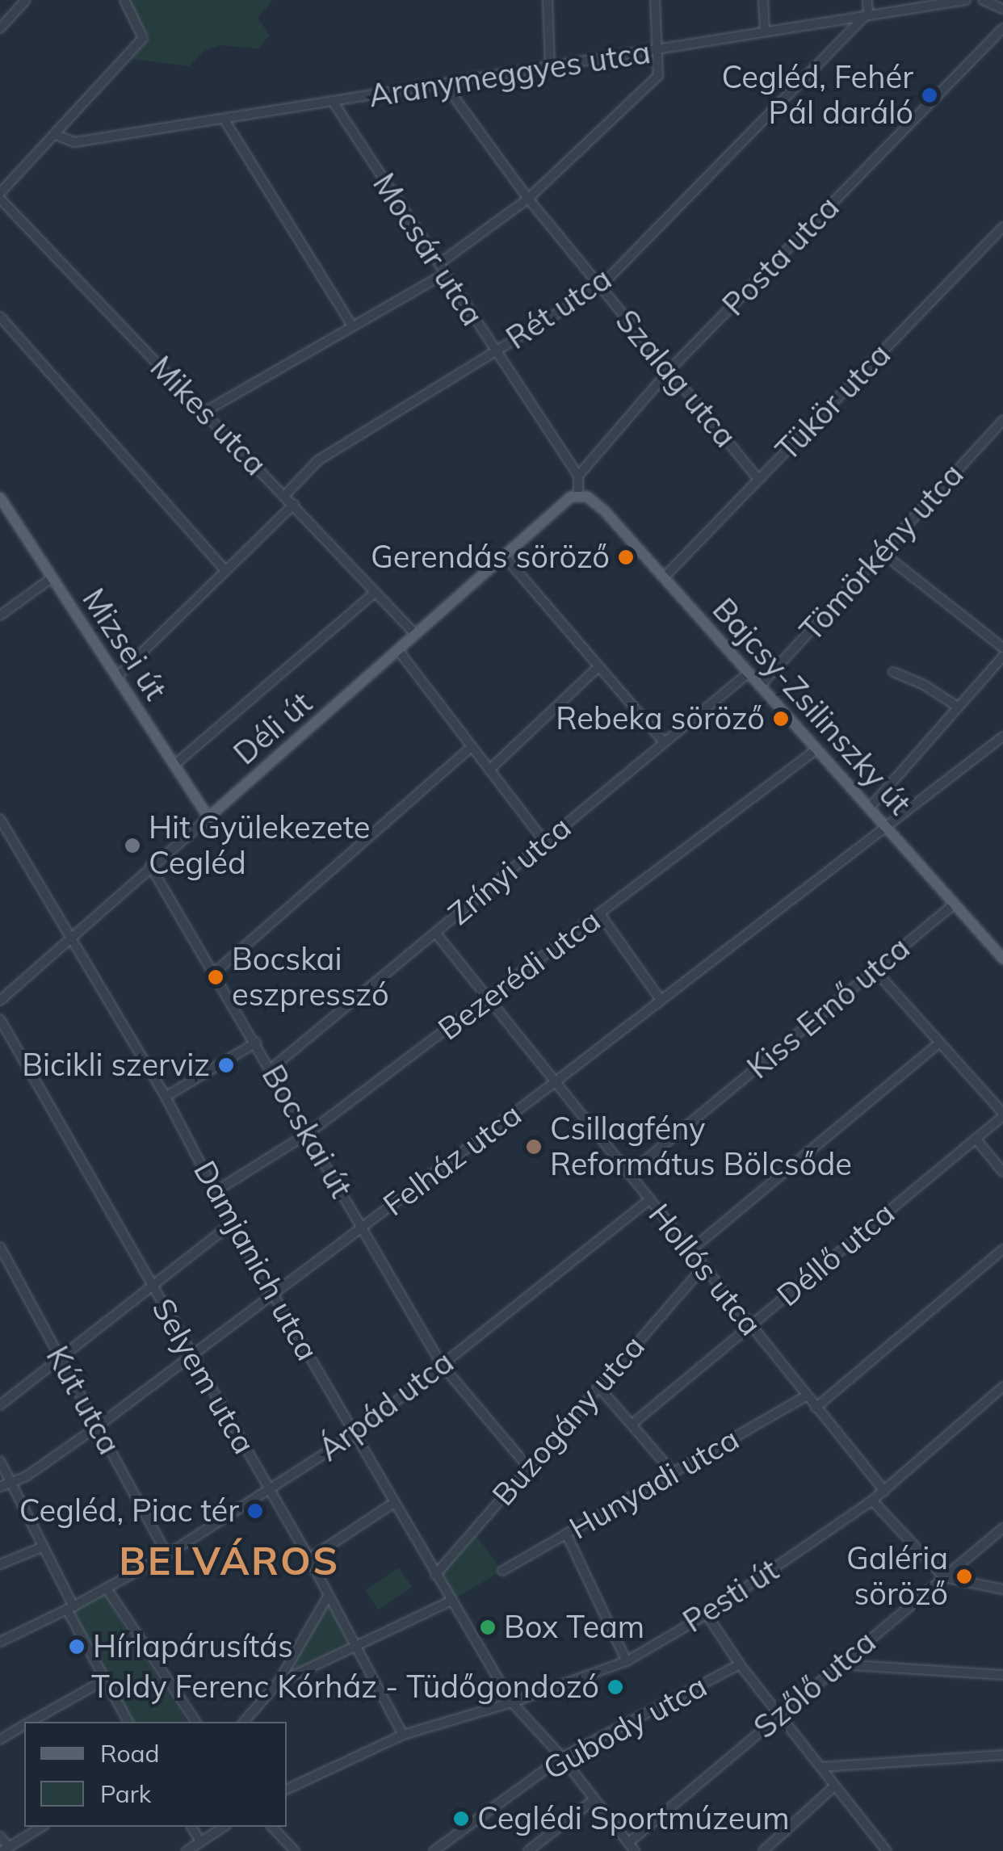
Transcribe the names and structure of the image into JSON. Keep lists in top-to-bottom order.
{
  "streets": {
    "main road": ["Mizsei út", "Bajcsy-Zsilinszky út", "Déli út"],
    "street": [
      "Aranymeggyes utca",
      "Mocsár utca",
      "Posta utca",
      "Rét utca",
      "Szalag utca",
      "Tükör utca",
      "Mikes utca",
      "Tömörkény utca",
      "Zrínyi utca",
      "Bezerédi utca",
      "Kiss Ernő utca",
      "Bocskai út",
      "Felház utca",
      "Déllő utca",
      "Damjanich utca",
      "Hollós utca",
      "Selyem utca",
      "Kút utca",
      "Árpád utca",
      "Buzogány utca",
      "Hunyadi utca",
      "Pesti út",
      "Szőlő utca",
      "Gubody utca"
    ]
  },
  "crossings": [
    ["Aranymeggyes utca", "Mocsár utca"],
    ["Aranymeggyes utca", "Rét utca"],
    ["Aranymeggyes utca", "Szalag utca"],
    ["Mocsár utca", "Posta utca"],
    ["Mocsár utca", "Rét utca"],
    ["Posta utca", "Szalag utca"],
    ["Rét utca", "Szalag utca"],
    ["Rét utca", "Mikes utca"],
    ["Szalag utca", "Tükör utca"],
    ["Tükör utca", "Bajcsy-Zsilinszky út"],
    ["Mikes utca", "Déli út"],
    ["Tömörkény utca", "Bajcsy-Zsilinszky út"],
    ["Mizsei út", "Déli út"],
    ["Bajcsy-Zsilinszky út", "Déli út"],
    ["Bajcsy-Zsilinszky út", "Zrínyi utca"],
    ["Bajcsy-Zsilinszky út", "Bezerédi utca"],
    ["Bajcsy-Zsilinszky út", "Kiss Ernő utca"],
    ["Bajcsy-Zsilinszky út", "Felház utca"],
    ["Déli út", "Bocskai út"],
    ["Déli út", "Damjanich utca"],
    ["Zrínyi utca", "Bocskai út"],
    ["Zrínyi utca", "Hollós utca"],
    ["Bezerédi utca", "Bocskai út"],
    ["Bezerédi utca", "Damjanich utca"],
    ["Bezerédi utca", "Hollós utca"],
    ["Kiss Ernő utca", "Hollós utca"],
    ["Bocskai út", "Felház utca"],
    ["Bocskai út", "Árpád utca"],
    ["Bocskai út", "Buzogány utca"],
    ["Felház utca", "Damjanich utca"],
    ["Felház utca", "Hollós utca"],
    ["Felház utca", "Selyem utca"],
    ["Felház utca", "Kút utca"],
    ["Déllő utca", "Hollós utca"],
    ["Damjanich utca", "Árpád utca"],
    ["Damjanich utca", "Buzogány utca"],
    ["Damjanich utca", "Pesti út"],
    ["Damjanich utca", "Szőlő utca"],
    ["Damjanich utca", "Gubody utca"],
    ["Hollós utca", "Árpád utca"],
    ["Hollós utca", "Buzogány utca"],
    ["Hollós utca", "Hunyadi utca"],
    ["Hollós utca", "Pesti út"],
    ["Selyem utca", "Árpád utca"],
    ["Selyem utca", "Pesti út"],
    ["Kút utca", "Árpád utca"]
  ],
  "districts": ["BELVÁROS"],
  "places": [
    "Cegléd, Fehér Pál daráló",
    "Gerendás söröző",
    "Rebeka söröző",
    "Hit Gyülekezete Cegléd",
    "Bocskai eszpresszó",
    "Bicikli szerviz",
    "Csillagfény Református Bölcsőde",
    "Cegléd, Piac tér",
    "Galéria söröző",
    "Box Team",
    "Hírlapárusítás",
    "Toldy Ferenc Kórház - Tüdőgondozó",
    "Ceglédi Sportmúzeum"
  ],
  "legend": ["Road", "Park"]
}
